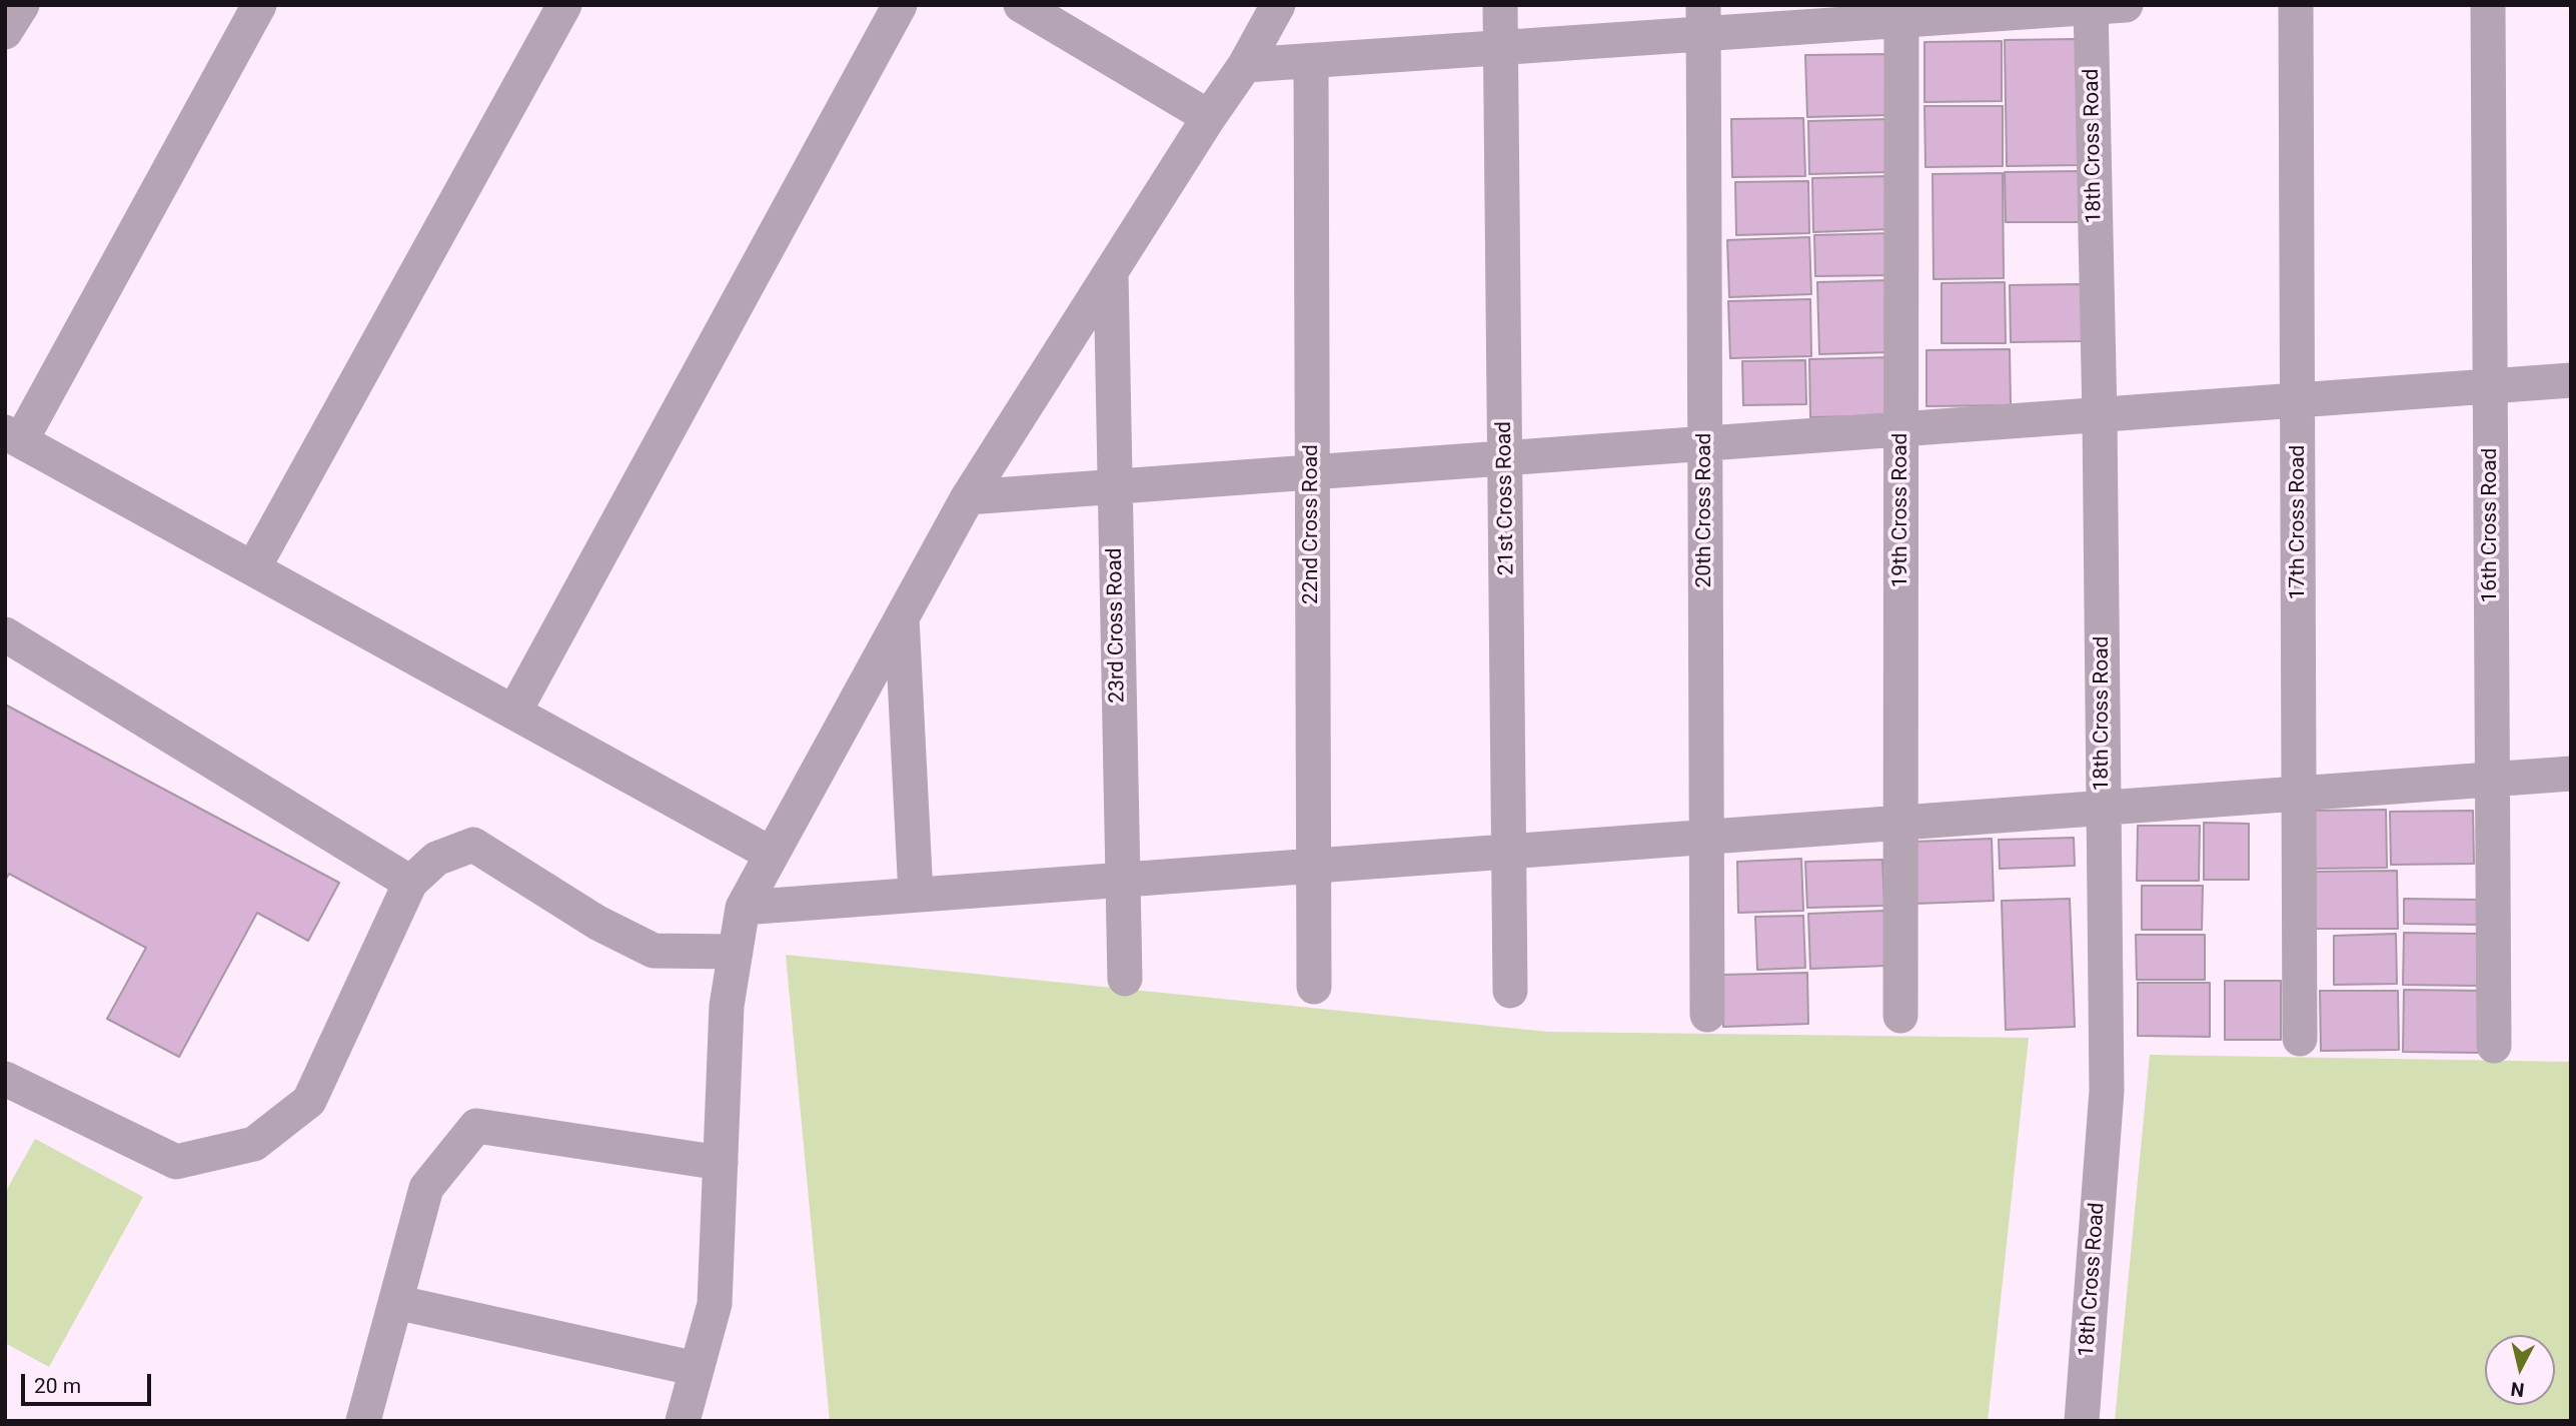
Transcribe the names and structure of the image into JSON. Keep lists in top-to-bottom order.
{
  "streets": {
    "street": [
      "18th Cross Road",
      "21st Cross Road",
      "20th Cross Road",
      "19th Cross Road",
      "17th Cross Road",
      "22nd Cross Road",
      "16th Cross Road",
      "23rd Cross Road"
    ]
  },
  "scale_bar": "20 m",
  "north": "bottom"
}
